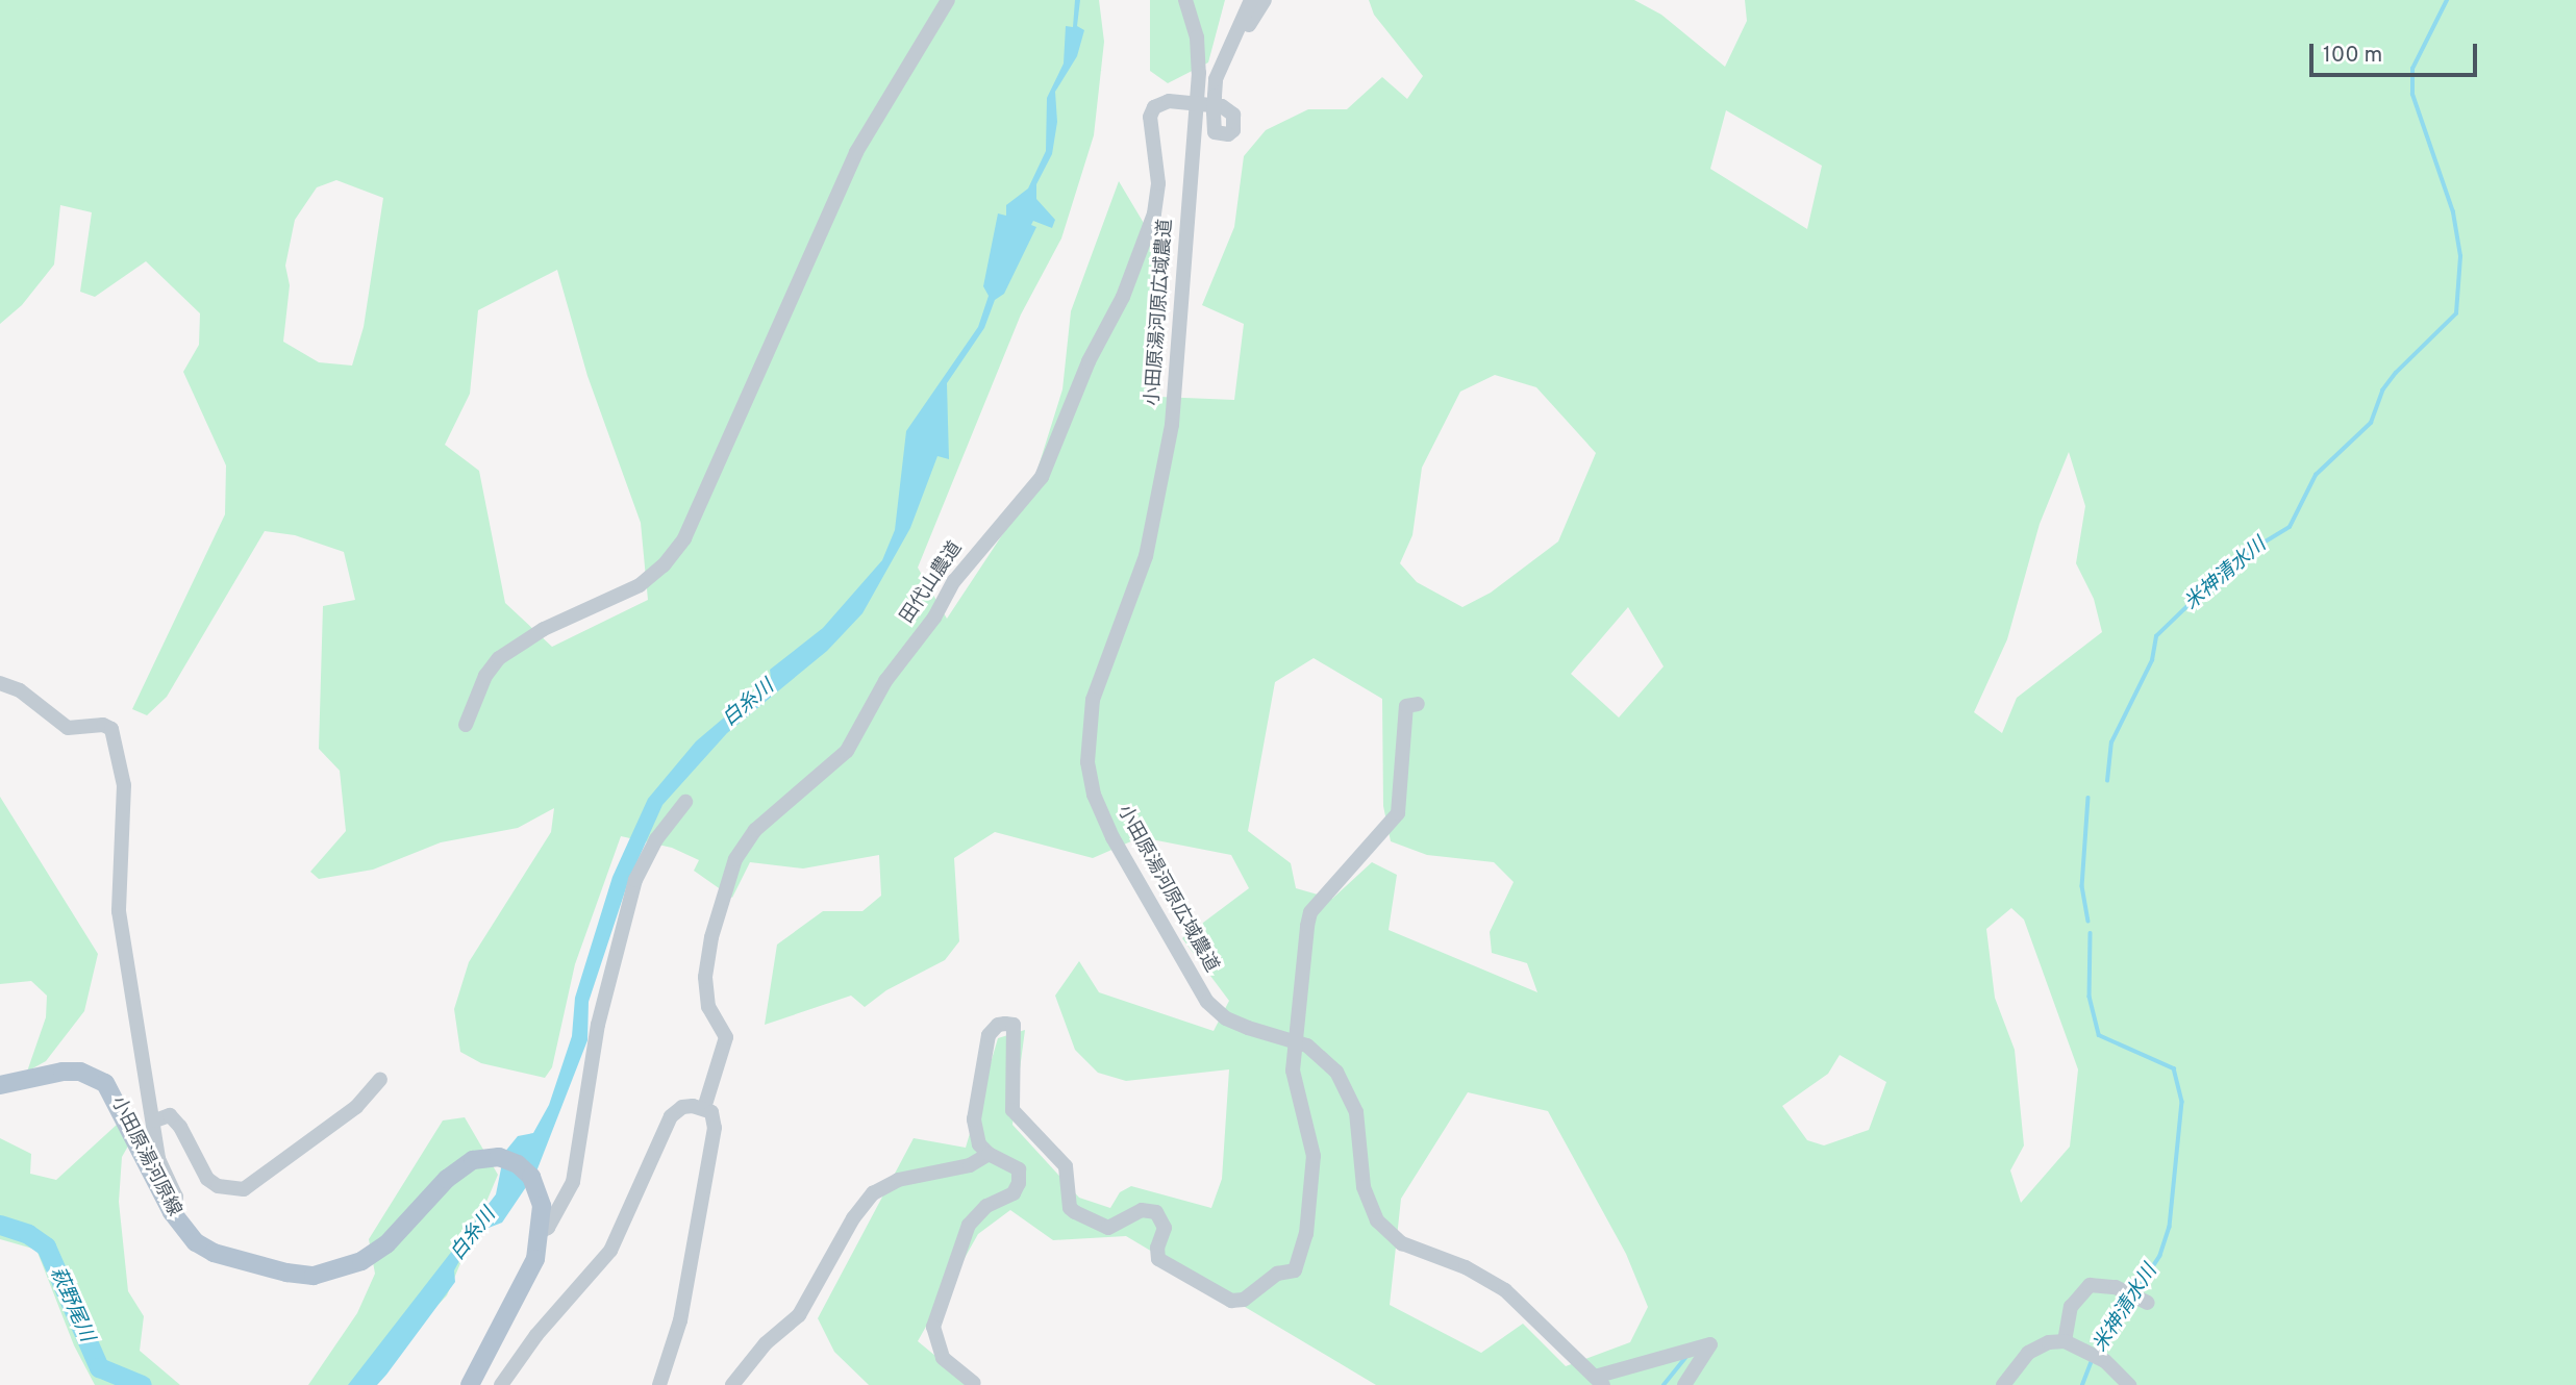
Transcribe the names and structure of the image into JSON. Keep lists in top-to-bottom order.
{
  "streets": {
    "main road": ["小田原湯河原線"],
    "street": ["小田原湯河原広域農道", "田代山農道"]
  },
  "crossings": [
    ["小田原湯河原広域農道", "田代山農道"]
  ],
  "water": ["米神清水川", "白糸川", "萩野尾川"],
  "scale_bar": "100 m"
}
